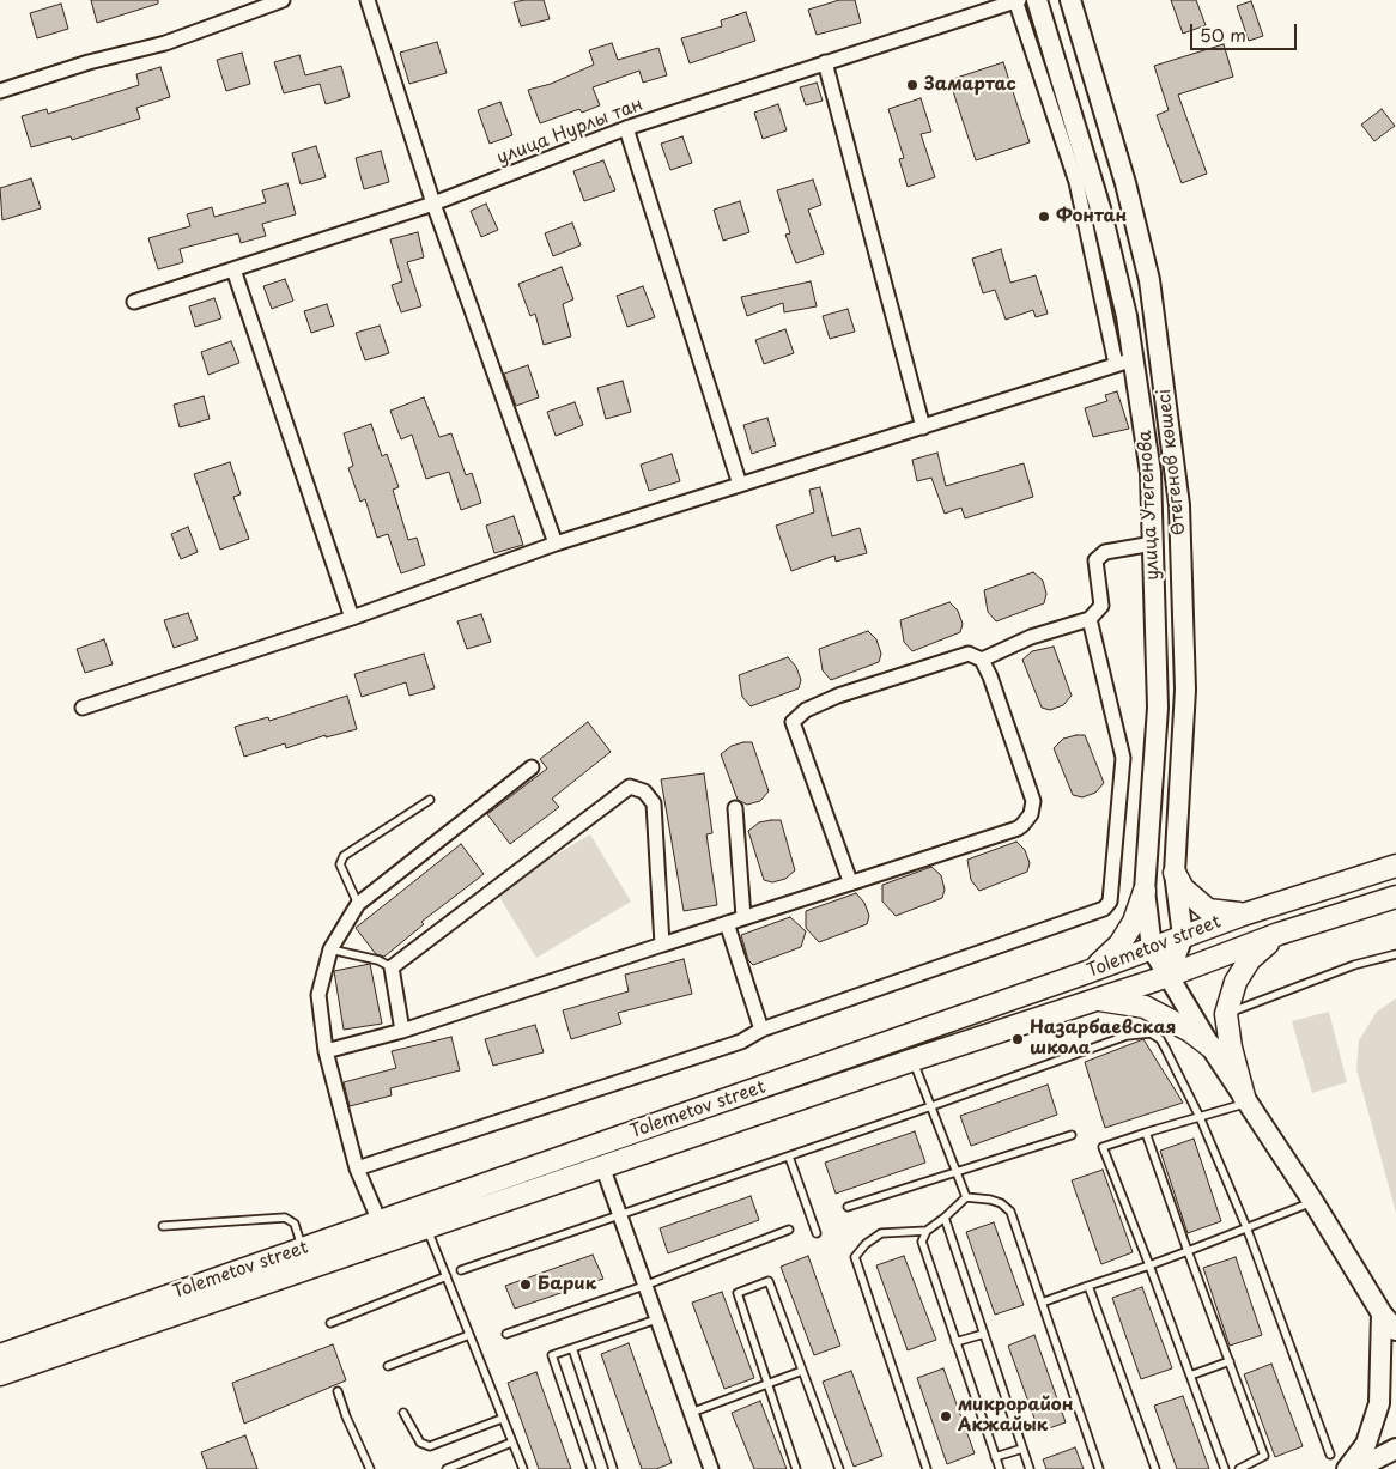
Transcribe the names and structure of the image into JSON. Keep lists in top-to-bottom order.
{
  "streets": {
    "main road": ["Өтегенов көшесі", "улица Утегенова", "Tolemetov street"],
    "street": ["улица Нурлы тан"]
  },
  "crossings": [
    ["Өтегенов көшесі", "Tolemetov street"],
    ["улица Утегенова", "Tolemetov street"]
  ],
  "places": [
    "Замартас",
    "Фонтан",
    "Назарбаевская школа",
    "Барик",
    "микрорайон Акжайык"
  ],
  "scale_bar": "50 m"
}
